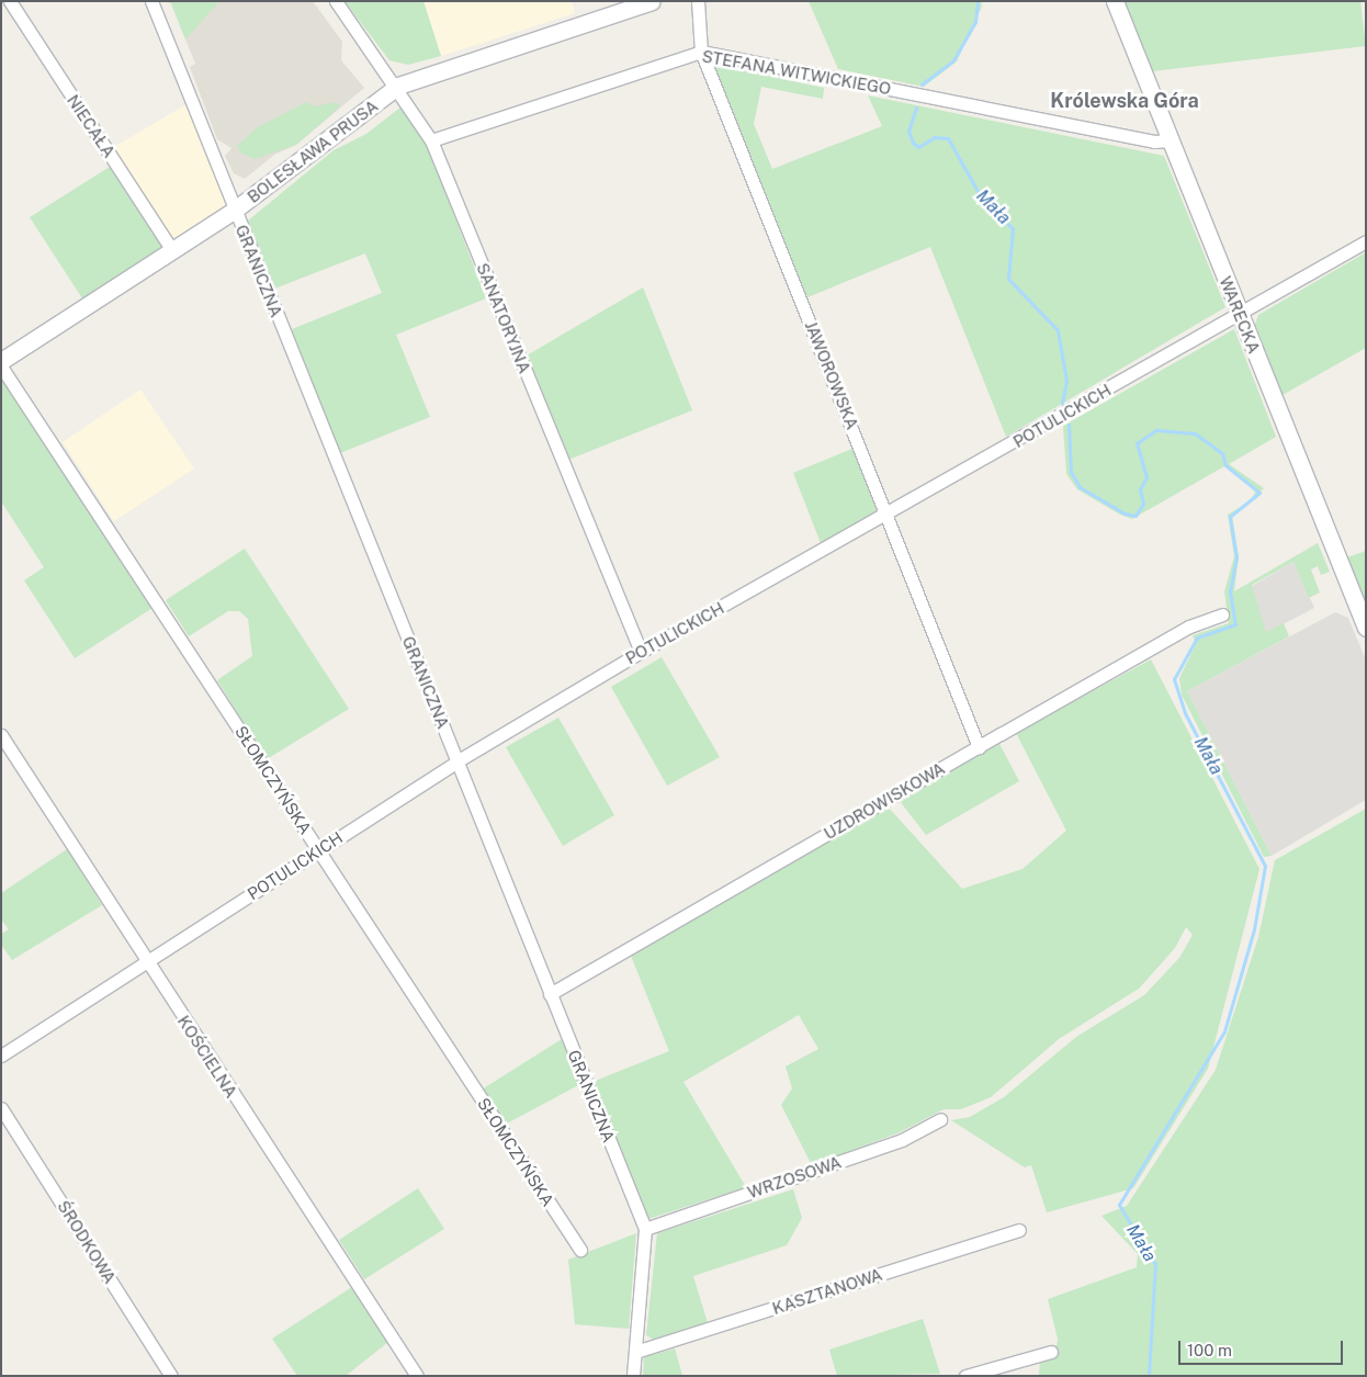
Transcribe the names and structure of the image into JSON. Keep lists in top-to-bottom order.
{
  "streets": {
    "street": [
      "STEFANA WITWICKIEGO",
      "NIECAŁA",
      "BOLESŁAWA PRUSA",
      "GRANICZNA",
      "WARECKA",
      "SANATORYJNA",
      "JAWOROWSKA",
      "POTULICKICH",
      "SŁOMCZYŃSKA",
      "UZDROWISKOWA",
      "KOŚCIELNA",
      "WRZOSOWA",
      "ŚRODKOWA",
      "KASZTANOWA"
    ]
  },
  "crossings": [
    ["STEFANA WITWICKIEGO", "WARECKA"],
    ["STEFANA WITWICKIEGO", "SANATORYJNA"],
    ["STEFANA WITWICKIEGO", "JAWOROWSKA"],
    ["NIECAŁA", "BOLESŁAWA PRUSA"],
    ["BOLESŁAWA PRUSA", "GRANICZNA"],
    ["BOLESŁAWA PRUSA", "SANATORYJNA"],
    ["GRANICZNA", "POTULICKICH"],
    ["GRANICZNA", "UZDROWISKOWA"],
    ["GRANICZNA", "WRZOSOWA"],
    ["GRANICZNA", "KASZTANOWA"],
    ["WARECKA", "POTULICKICH"],
    ["SANATORYJNA", "POTULICKICH"],
    ["JAWOROWSKA", "POTULICKICH"],
    ["JAWOROWSKA", "UZDROWISKOWA"],
    ["POTULICKICH", "SŁOMCZYŃSKA"],
    ["POTULICKICH", "KOŚCIELNA"]
  ],
  "districts": ["Królewska Góra"],
  "water": ["Mała"],
  "scale_bar": "100 m"
}
